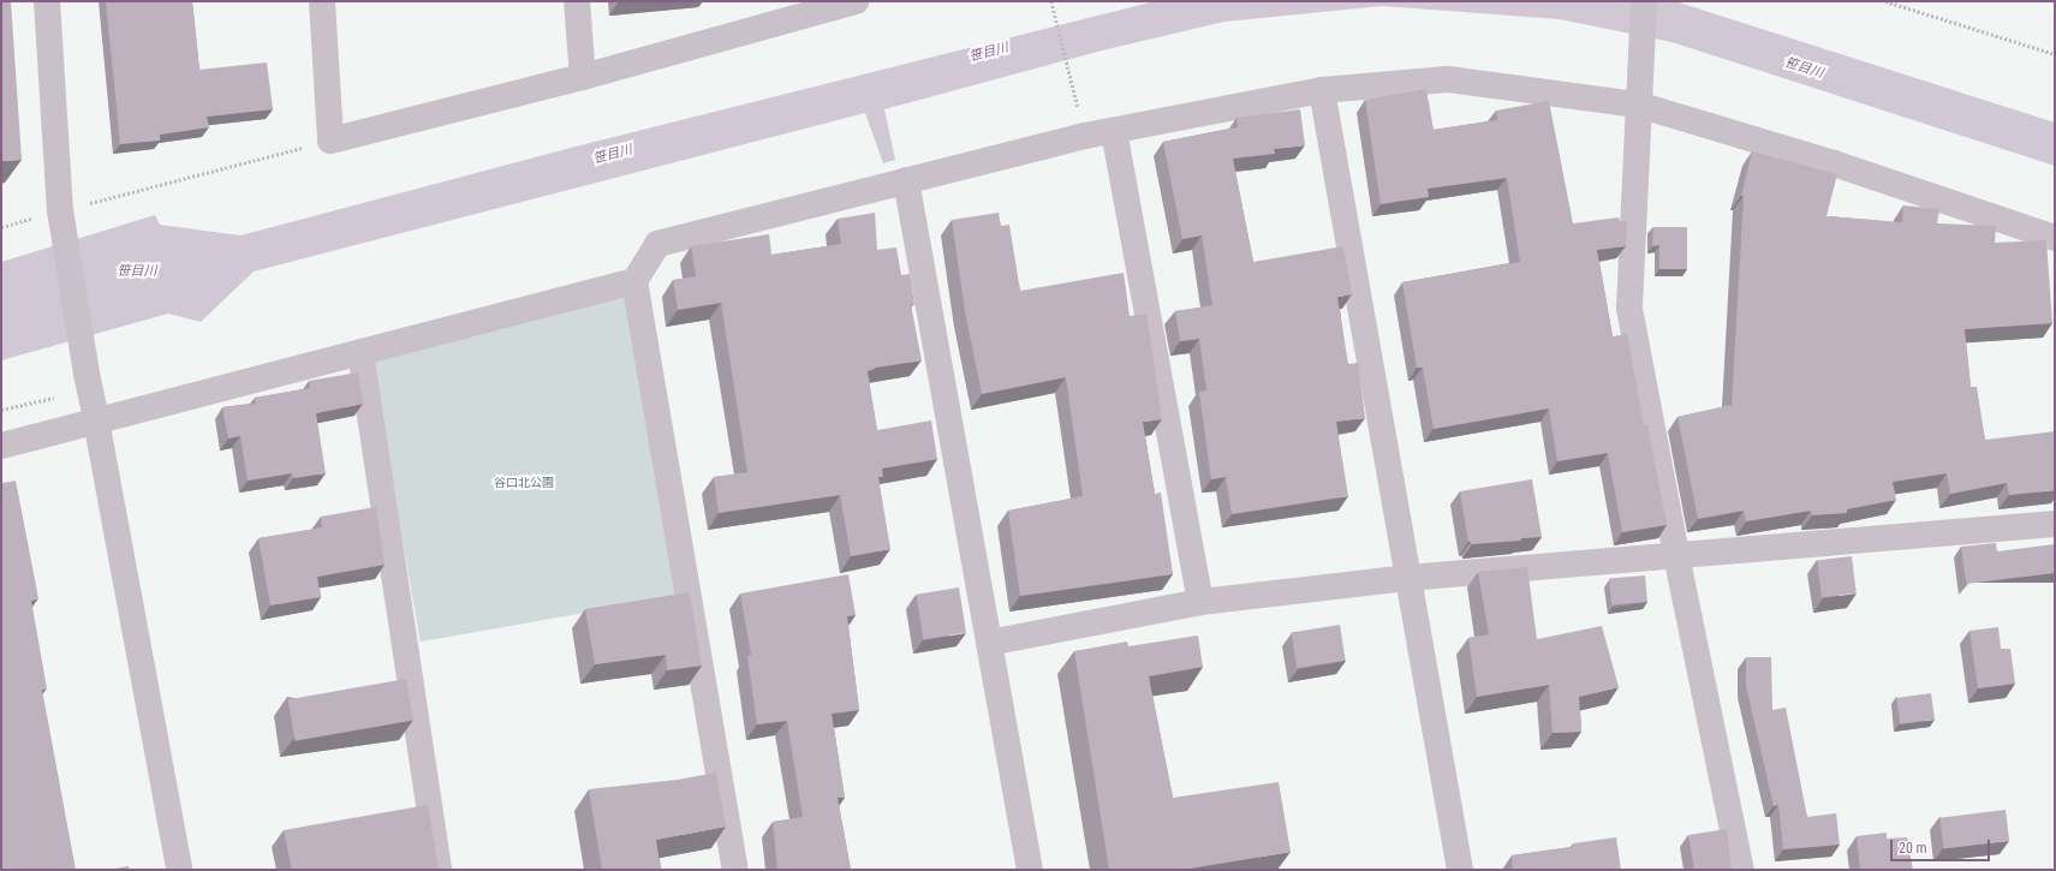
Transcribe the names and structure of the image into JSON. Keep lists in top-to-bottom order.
{
  "water": ["笹目川"],
  "parks": ["谷口北公園"],
  "scale_bar": "20 m"
}
